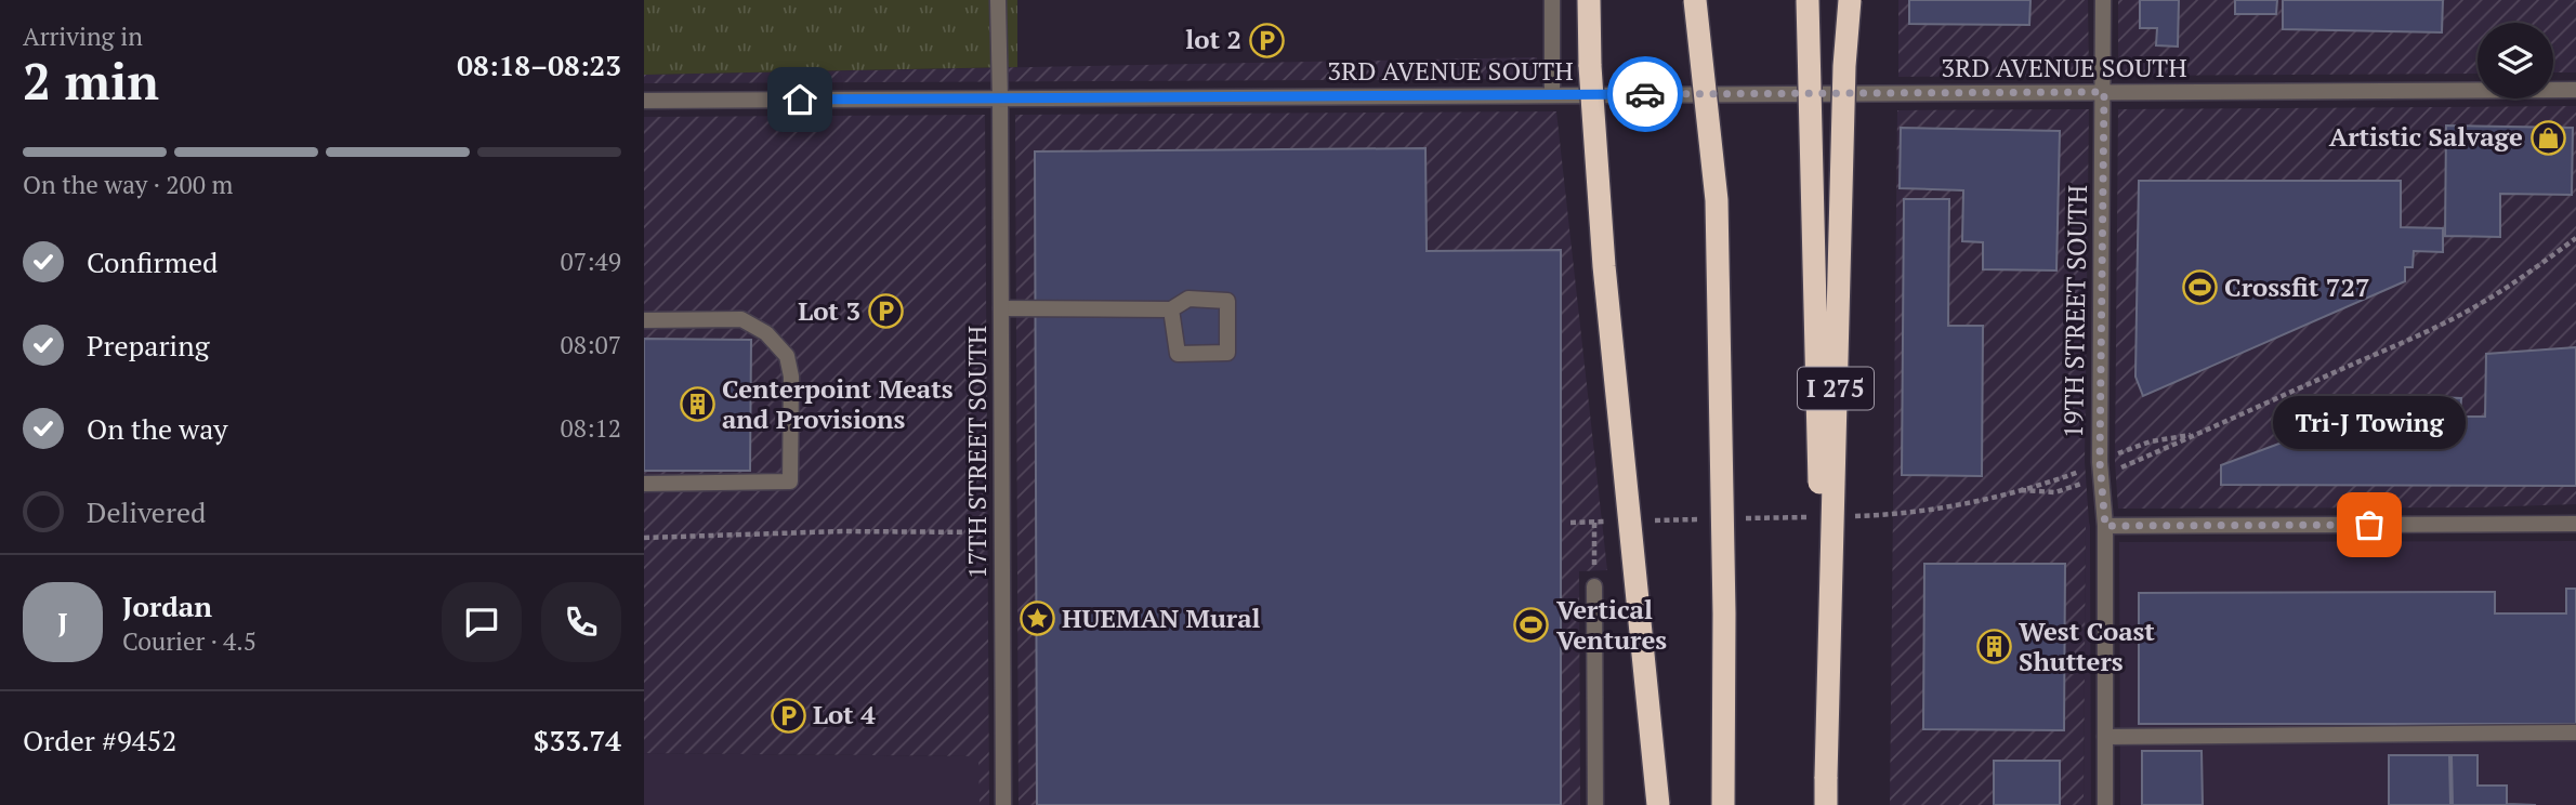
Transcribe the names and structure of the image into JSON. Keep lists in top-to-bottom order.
{
  "streets": {
    "highway": ["I 275"],
    "street": ["3RD AVENUE SOUTH", "19TH STREET SOUTH", "17TH STREET SOUTH"]
  },
  "crossings": [
    ["3RD AVENUE SOUTH", "19TH STREET SOUTH"],
    ["3RD AVENUE SOUTH", "17TH STREET SOUTH"]
  ],
  "places": {
    "parking": ["lot 2", "Lot 3", "Lot 4"],
    "shop": ["Artistic Salvage"],
    "sports": ["Crossfit 727", "Vertical Ventures"],
    "building": ["Centerpoint Meats and Provisions", "West Coast Shutters"],
    "other": ["Tri-J Towing"],
    "place": ["HUEMAN Mural"]
  },
  "page": {
    "heading": ["2 min", "Arriving in", "08:18–08:23"],
    "panel": [
      "Jordan",
      "Courier · 4.5",
      "Order #9452",
      "$33.74"
    ],
    "bar": "On the way · 200 m",
    "list": [
      ["Confirmed", "07:49"],
      ["Preparing", "08:07"],
      ["On the way", "08:12"],
      "Delivered"
    ],
    "bubble": "Tri-J Towing",
    "round": "J"
  }
}
